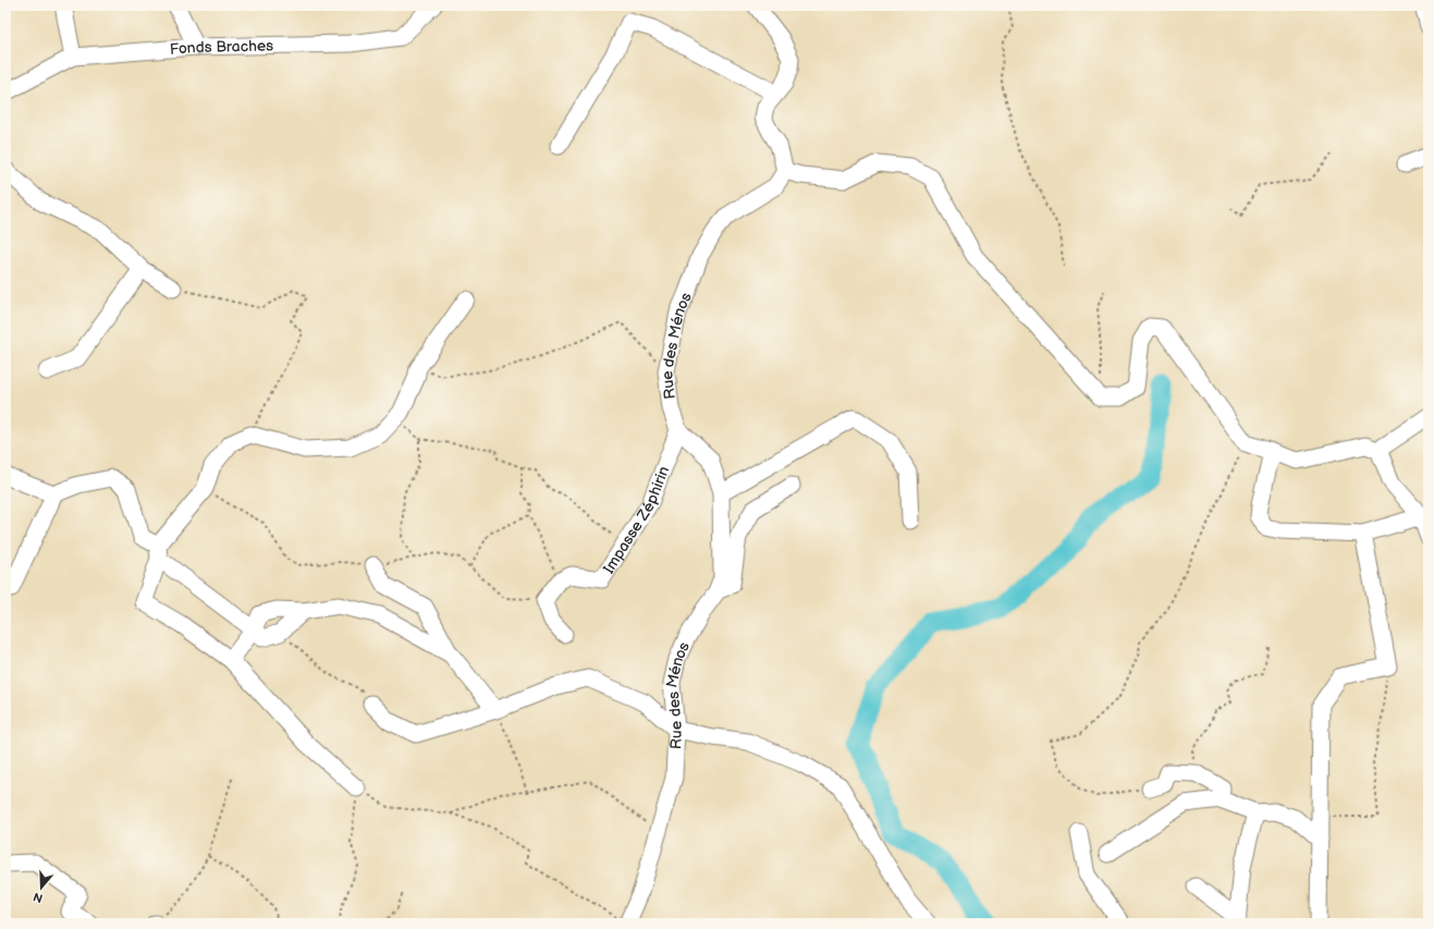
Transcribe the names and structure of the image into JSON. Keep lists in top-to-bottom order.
{
  "streets": {
    "street": ["Fonds Braches", "Rue des Ménos", "Impasse Zéphirin"]
  },
  "crossings": [
    ["Rue des Ménos", "Impasse Zéphirin"]
  ],
  "north": "bottom"
}
